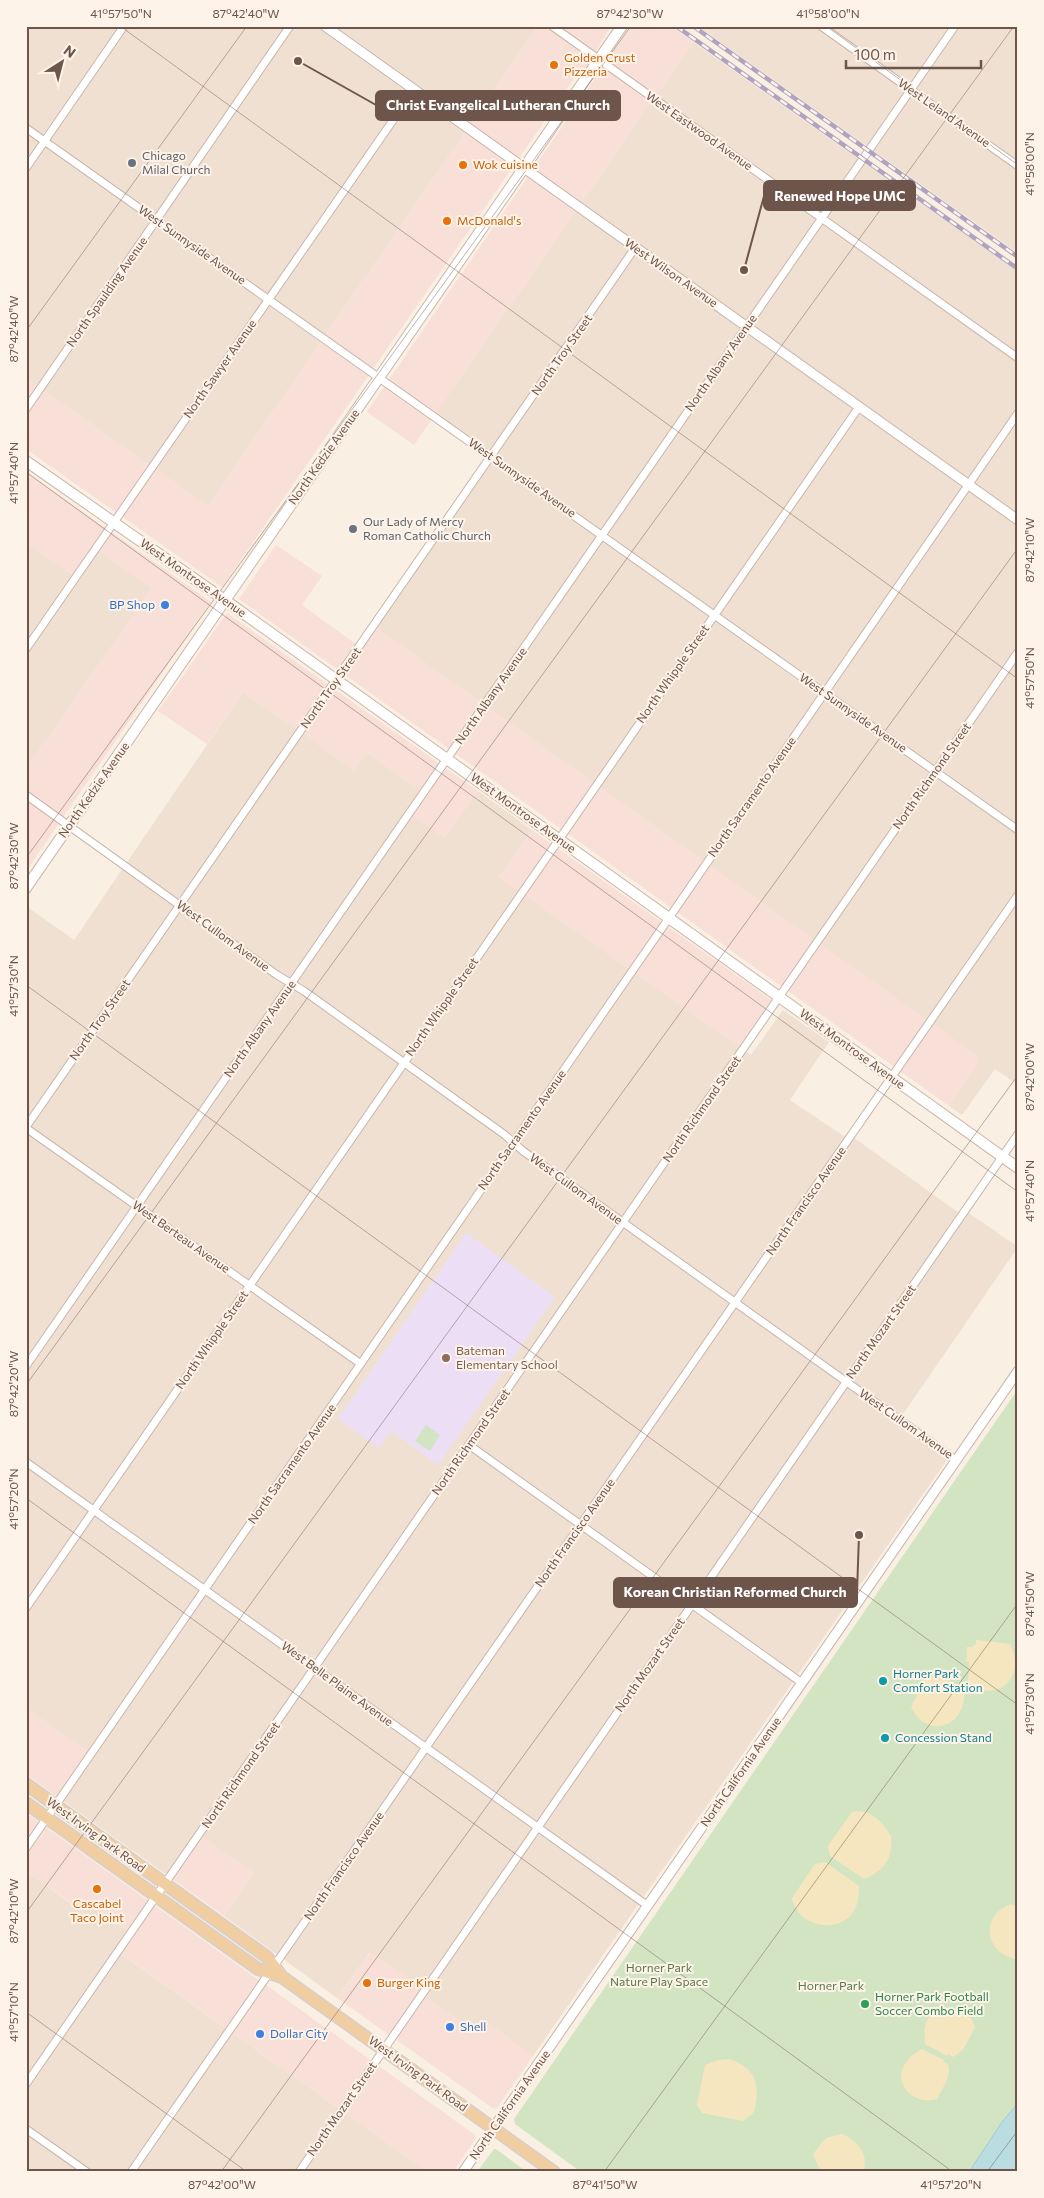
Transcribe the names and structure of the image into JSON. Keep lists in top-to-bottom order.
{
  "streets": {
    "main road": ["North Kedzie Avenue", "West Montrose Avenue", "West Irving Park Road"],
    "street": [
      "West Leland Avenue",
      "West Eastwood Avenue",
      "West Sunnyside Avenue",
      "West Wilson Avenue",
      "North Spaulding Avenue",
      "North Troy Street",
      "North Albany Avenue",
      "North Sawyer Avenue",
      "North Whipple Street",
      "North Richmond Street",
      "North Sacramento Avenue",
      "West Cullom Avenue",
      "North Francisco Avenue",
      "West Berteau Avenue",
      "North Mozart Street",
      "West Belle Plaine Avenue",
      "North California Avenue"
    ]
  },
  "crossings": [
    ["West Leland Avenue", "North Albany Avenue"],
    ["West Eastwood Avenue", "North Albany Avenue"],
    ["West Eastwood Avenue", "North Kedzie Avenue"],
    ["West Sunnyside Avenue", "North Spaulding Avenue"],
    ["West Sunnyside Avenue", "North Troy Street"],
    ["West Sunnyside Avenue", "North Albany Avenue"],
    ["West Sunnyside Avenue", "North Sawyer Avenue"],
    ["West Sunnyside Avenue", "North Kedzie Avenue"],
    ["West Sunnyside Avenue", "North Whipple Street"],
    ["West Sunnyside Avenue", "North Richmond Street"],
    ["West Sunnyside Avenue", "North Sacramento Avenue"],
    ["West Wilson Avenue", "North Troy Street"],
    ["West Wilson Avenue", "North Albany Avenue"],
    ["West Wilson Avenue", "North Sawyer Avenue"],
    ["West Wilson Avenue", "North Kedzie Avenue"],
    ["West Wilson Avenue", "North Whipple Street"],
    ["West Wilson Avenue", "North Sacramento Avenue"],
    ["North Troy Street", "West Montrose Avenue"],
    ["North Troy Street", "West Cullom Avenue"],
    ["North Troy Street", "West Berteau Avenue"],
    ["North Albany Avenue", "West Montrose Avenue"],
    ["North Albany Avenue", "West Cullom Avenue"],
    ["North Albany Avenue", "West Berteau Avenue"],
    ["North Sawyer Avenue", "West Montrose Avenue"],
    ["North Kedzie Avenue", "West Montrose Avenue"],
    ["North Kedzie Avenue", "West Cullom Avenue"],
    ["West Montrose Avenue", "North Whipple Street"],
    ["West Montrose Avenue", "North Richmond Street"],
    ["West Montrose Avenue", "North Sacramento Avenue"],
    ["West Montrose Avenue", "North Francisco Avenue"],
    ["West Montrose Avenue", "North Mozart Street"],
    ["North Whipple Street", "West Cullom Avenue"],
    ["North Whipple Street", "West Berteau Avenue"],
    ["North Whipple Street", "West Belle Plaine Avenue"],
    ["North Richmond Street", "West Cullom Avenue"],
    ["North Richmond Street", "West Belle Plaine Avenue"],
    ["North Richmond Street", "West Irving Park Road"],
    ["North Sacramento Avenue", "West Cullom Avenue"],
    ["North Sacramento Avenue", "West Berteau Avenue"],
    ["North Sacramento Avenue", "West Belle Plaine Avenue"],
    ["North Sacramento Avenue", "West Irving Park Road"],
    ["West Cullom Avenue", "North Francisco Avenue"],
    ["West Cullom Avenue", "North Mozart Street"],
    ["West Cullom Avenue", "North California Avenue"],
    ["North Francisco Avenue", "West Belle Plaine Avenue"],
    ["North Francisco Avenue", "West Irving Park Road"],
    ["North Mozart Street", "West Belle Plaine Avenue"],
    ["North Mozart Street", "West Irving Park Road"],
    ["West Belle Plaine Avenue", "North California Avenue"],
    ["North California Avenue", "West Irving Park Road"]
  ],
  "parks": ["Horner Park Nature Play Space", "Horner Park"],
  "places": [
    "Christ Evangelical Lutheran Church",
    "Golden Crust Pizzeria",
    "Chicago Milal Church",
    "Wok cuisine",
    "McDonald's",
    "Renewed Hope UMC",
    "Our Lady of Mercy Roman Catholic Church",
    "BP Shop",
    "Bateman Elementary School",
    "Korean Christian Reformed Church",
    "Horner Park Comfort Station",
    "Concession Stand",
    "Cascabel Taco Joint",
    "Burger King",
    "Horner Park Football Soccer Combo Field",
    "Shell",
    "Dollar City"
  ],
  "scale_bar": "100 m",
  "north": "top right",
  "coordinates": [
    "41°57'50\"N",
    "87°42'40\"W",
    "87°42'30\"W",
    "41°58'00\"N",
    "41°57'40\"N",
    "87°42'10\"W",
    "41°57'30\"N",
    "87°42'00\"W",
    "87°42'20\"W",
    "41°57'20\"N",
    "87°41'50\"W",
    "41°57'10\"N"
  ]
}
